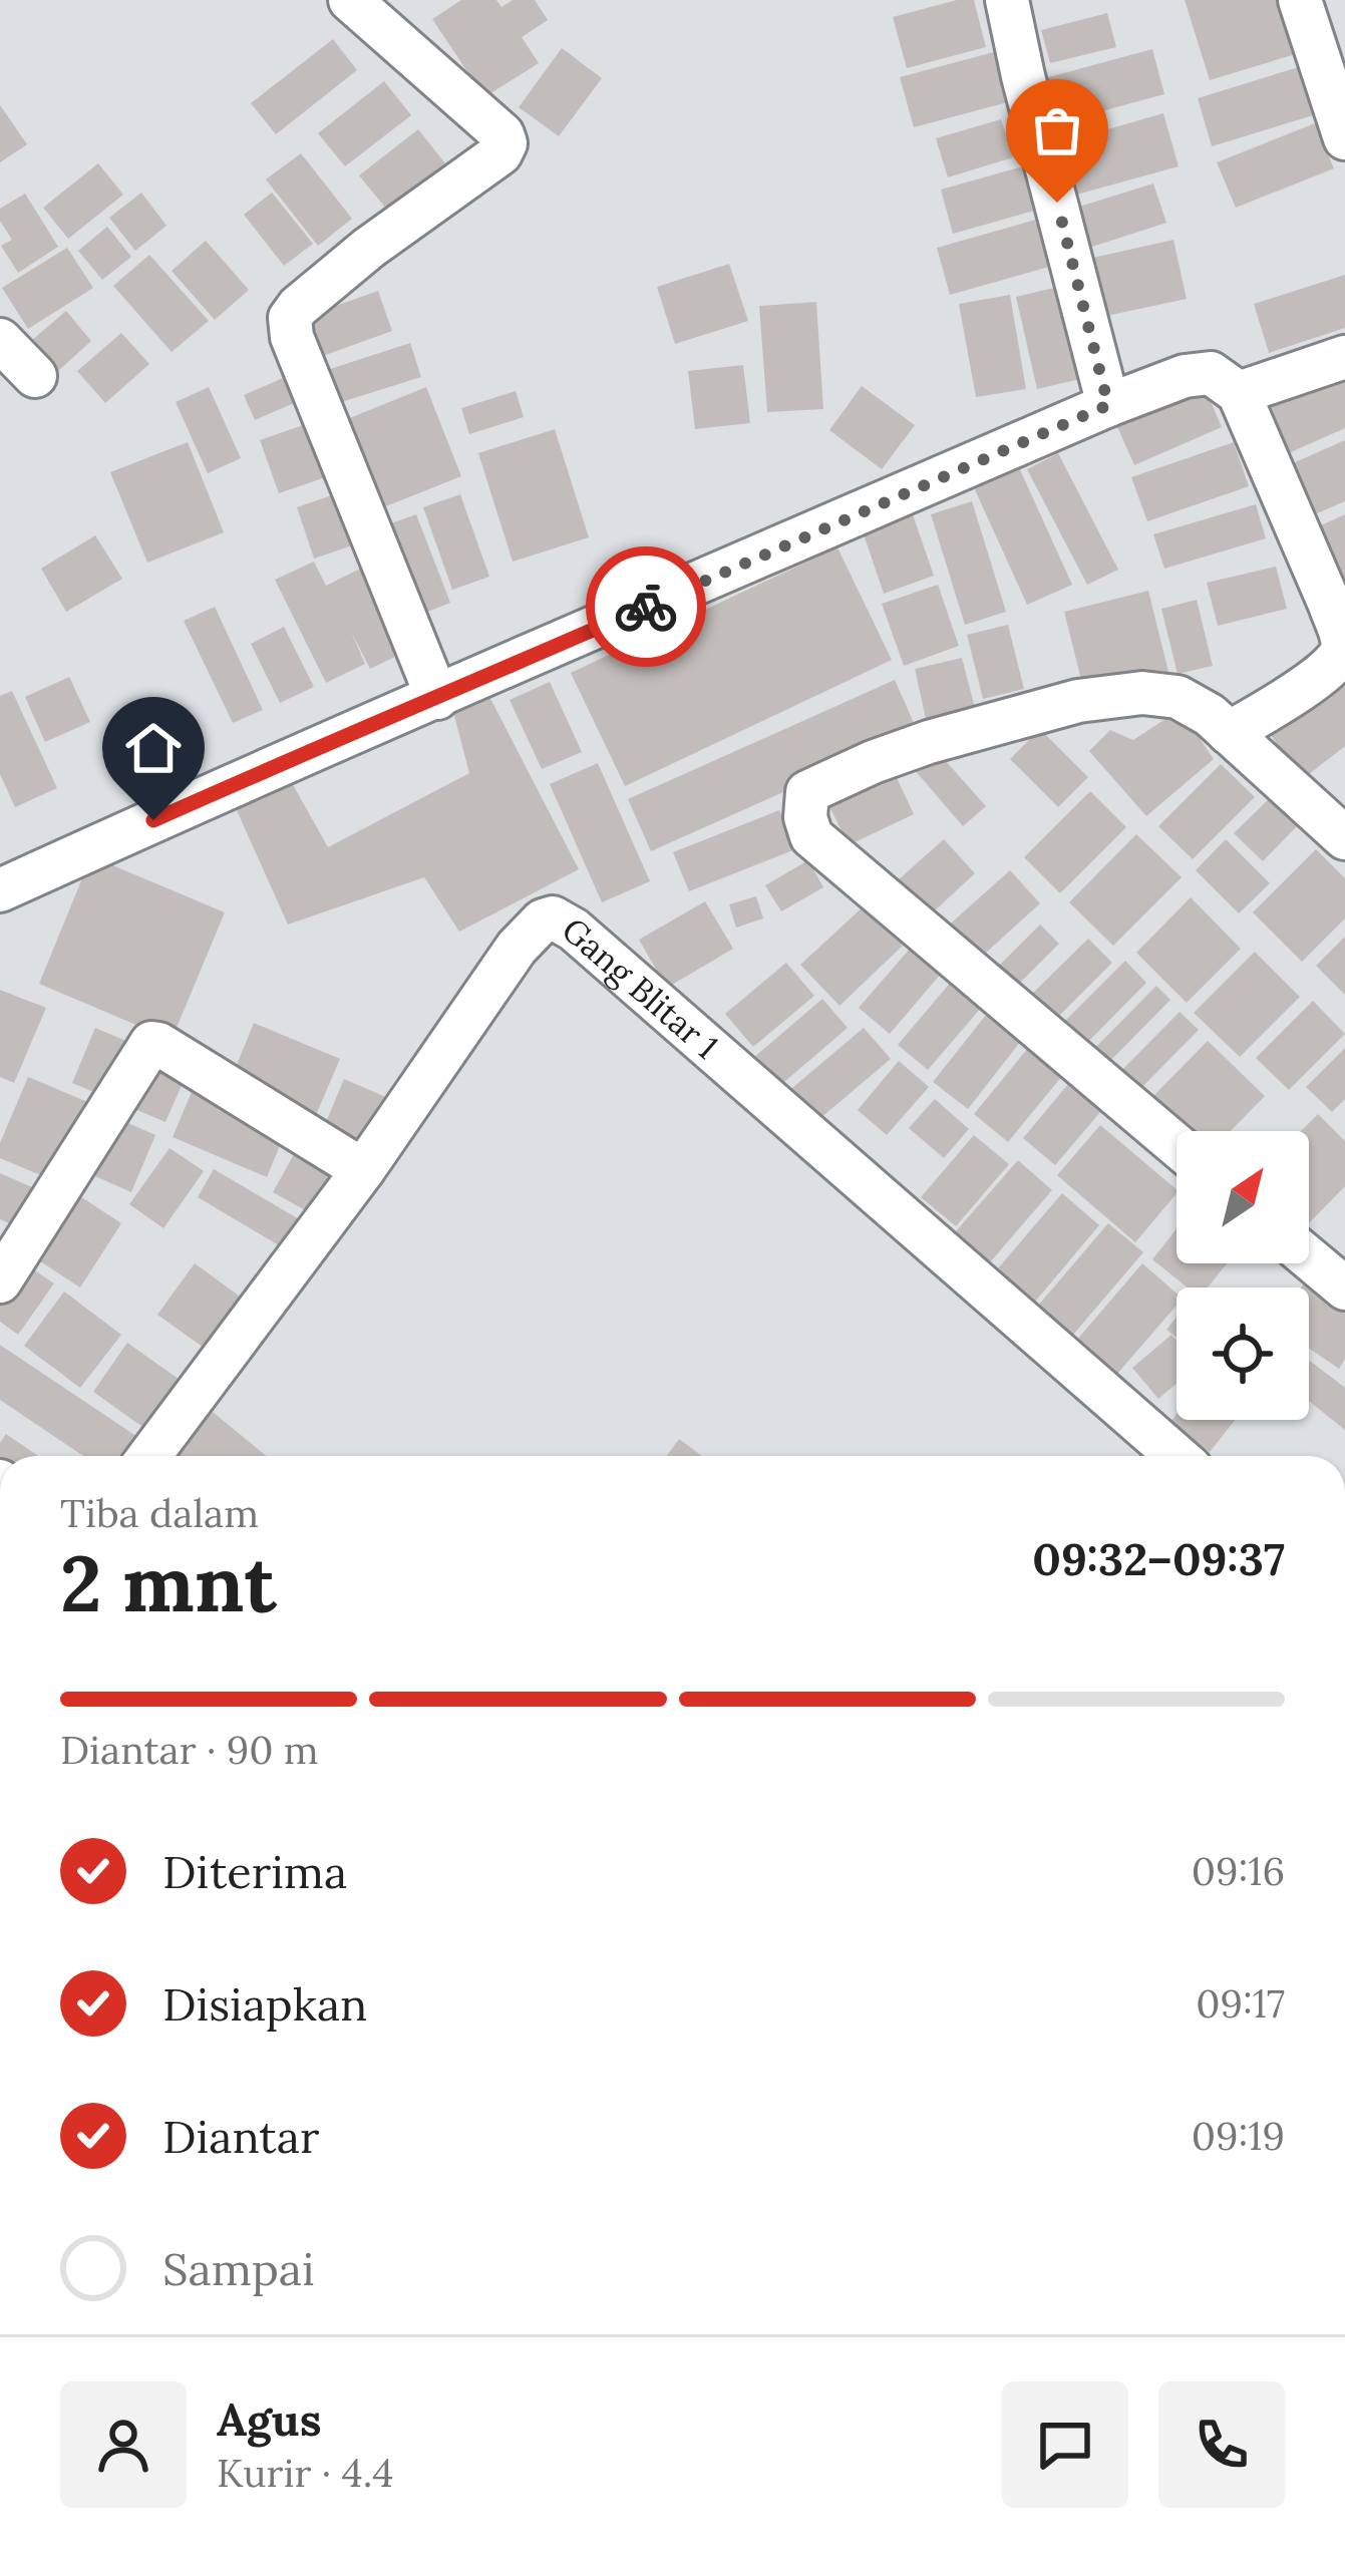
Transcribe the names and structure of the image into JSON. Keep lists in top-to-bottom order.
{
  "streets": {
    "street": ["Gang Blitar 1"]
  },
  "north": "top right",
  "page": {
    "heading": ["2 mnt", "Tiba dalam", "09:32–09:37"],
    "panel": ["Agus", "Kurir · 4.4"],
    "bar": "Diantar · 90 m",
    "list": [
      ["Diterima", "09:16"],
      ["Disiapkan", "09:17"],
      ["Diantar", "09:19"],
      "Sampai"
    ]
  }
}
